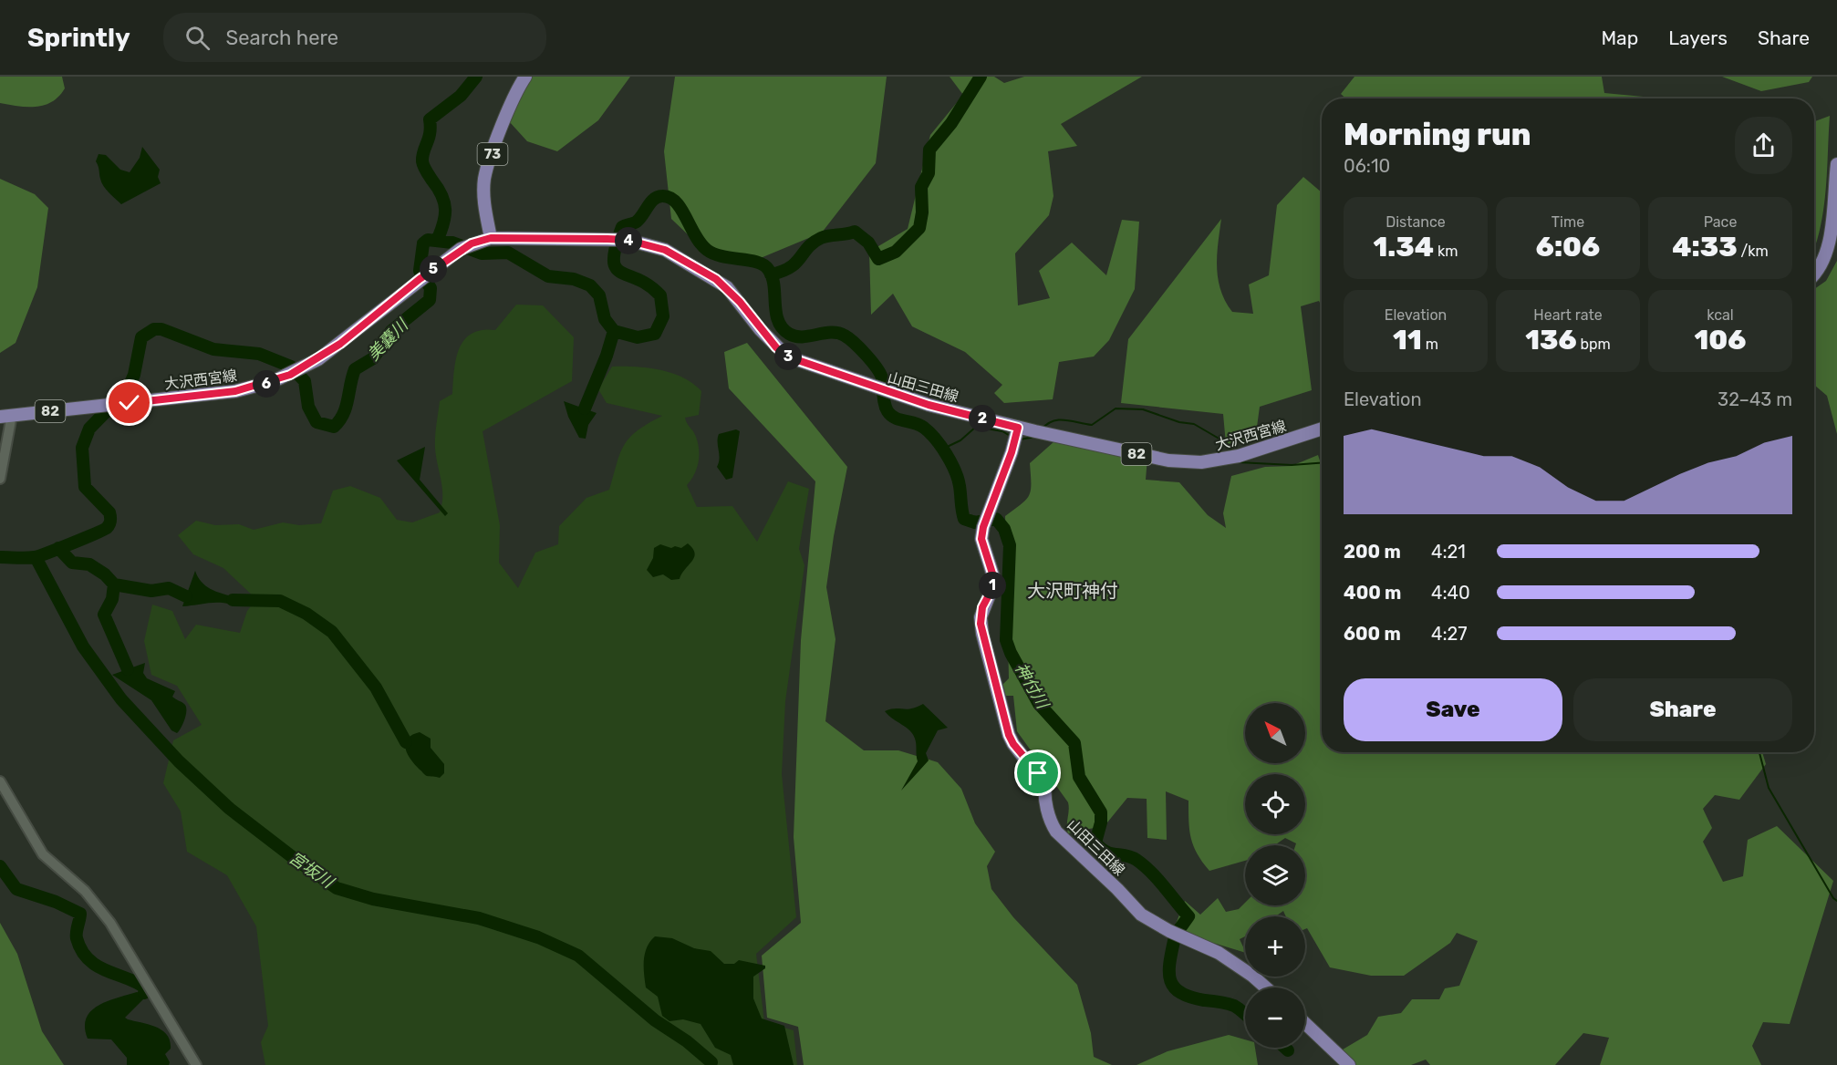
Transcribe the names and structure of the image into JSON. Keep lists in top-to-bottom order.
{
  "streets": {
    "main road": [
      "73",
      "大沢西宮線",
      "山田三田線",
      "82"
    ]
  },
  "crossings": [
    ["73", "大沢西宮線"],
    ["73", "山田三田線"],
    ["大沢西宮線", "山田三田線"]
  ],
  "districts": ["大沢町神付"],
  "water": ["美嚢川", "神付川", "宮坂川"],
  "north": "top left",
  "page": {
    "header": "Sprintly",
    "search": "Search here",
    "nav": ["Map", "Layers", "Share"],
    "heading": ["Morning run", "06:10"],
    "stats": [
      ["Distance", "1.34 km"],
      ["Time", "6:06"],
      ["Pace", "4:33 /km"],
      ["Elevation", "11 m"],
      ["Heart rate", "136 bpm"],
      ["kcal", "106"]
    ],
    "pins": [
      "4",
      "5",
      "3",
      "6",
      "2",
      "1"
    ],
    "chart": ["Elevation", "32–43 m"],
    "list": [
      {
        "name": "200 m",
        "note": "4:21"
      },
      {
        "name": "400 m",
        "note": "4:40"
      },
      {
        "name": "600 m",
        "note": "4:27"
      }
    ],
    "buttons": ["Save", "Share"],
    "map_buttons": ["+", "−"]
  }
}
